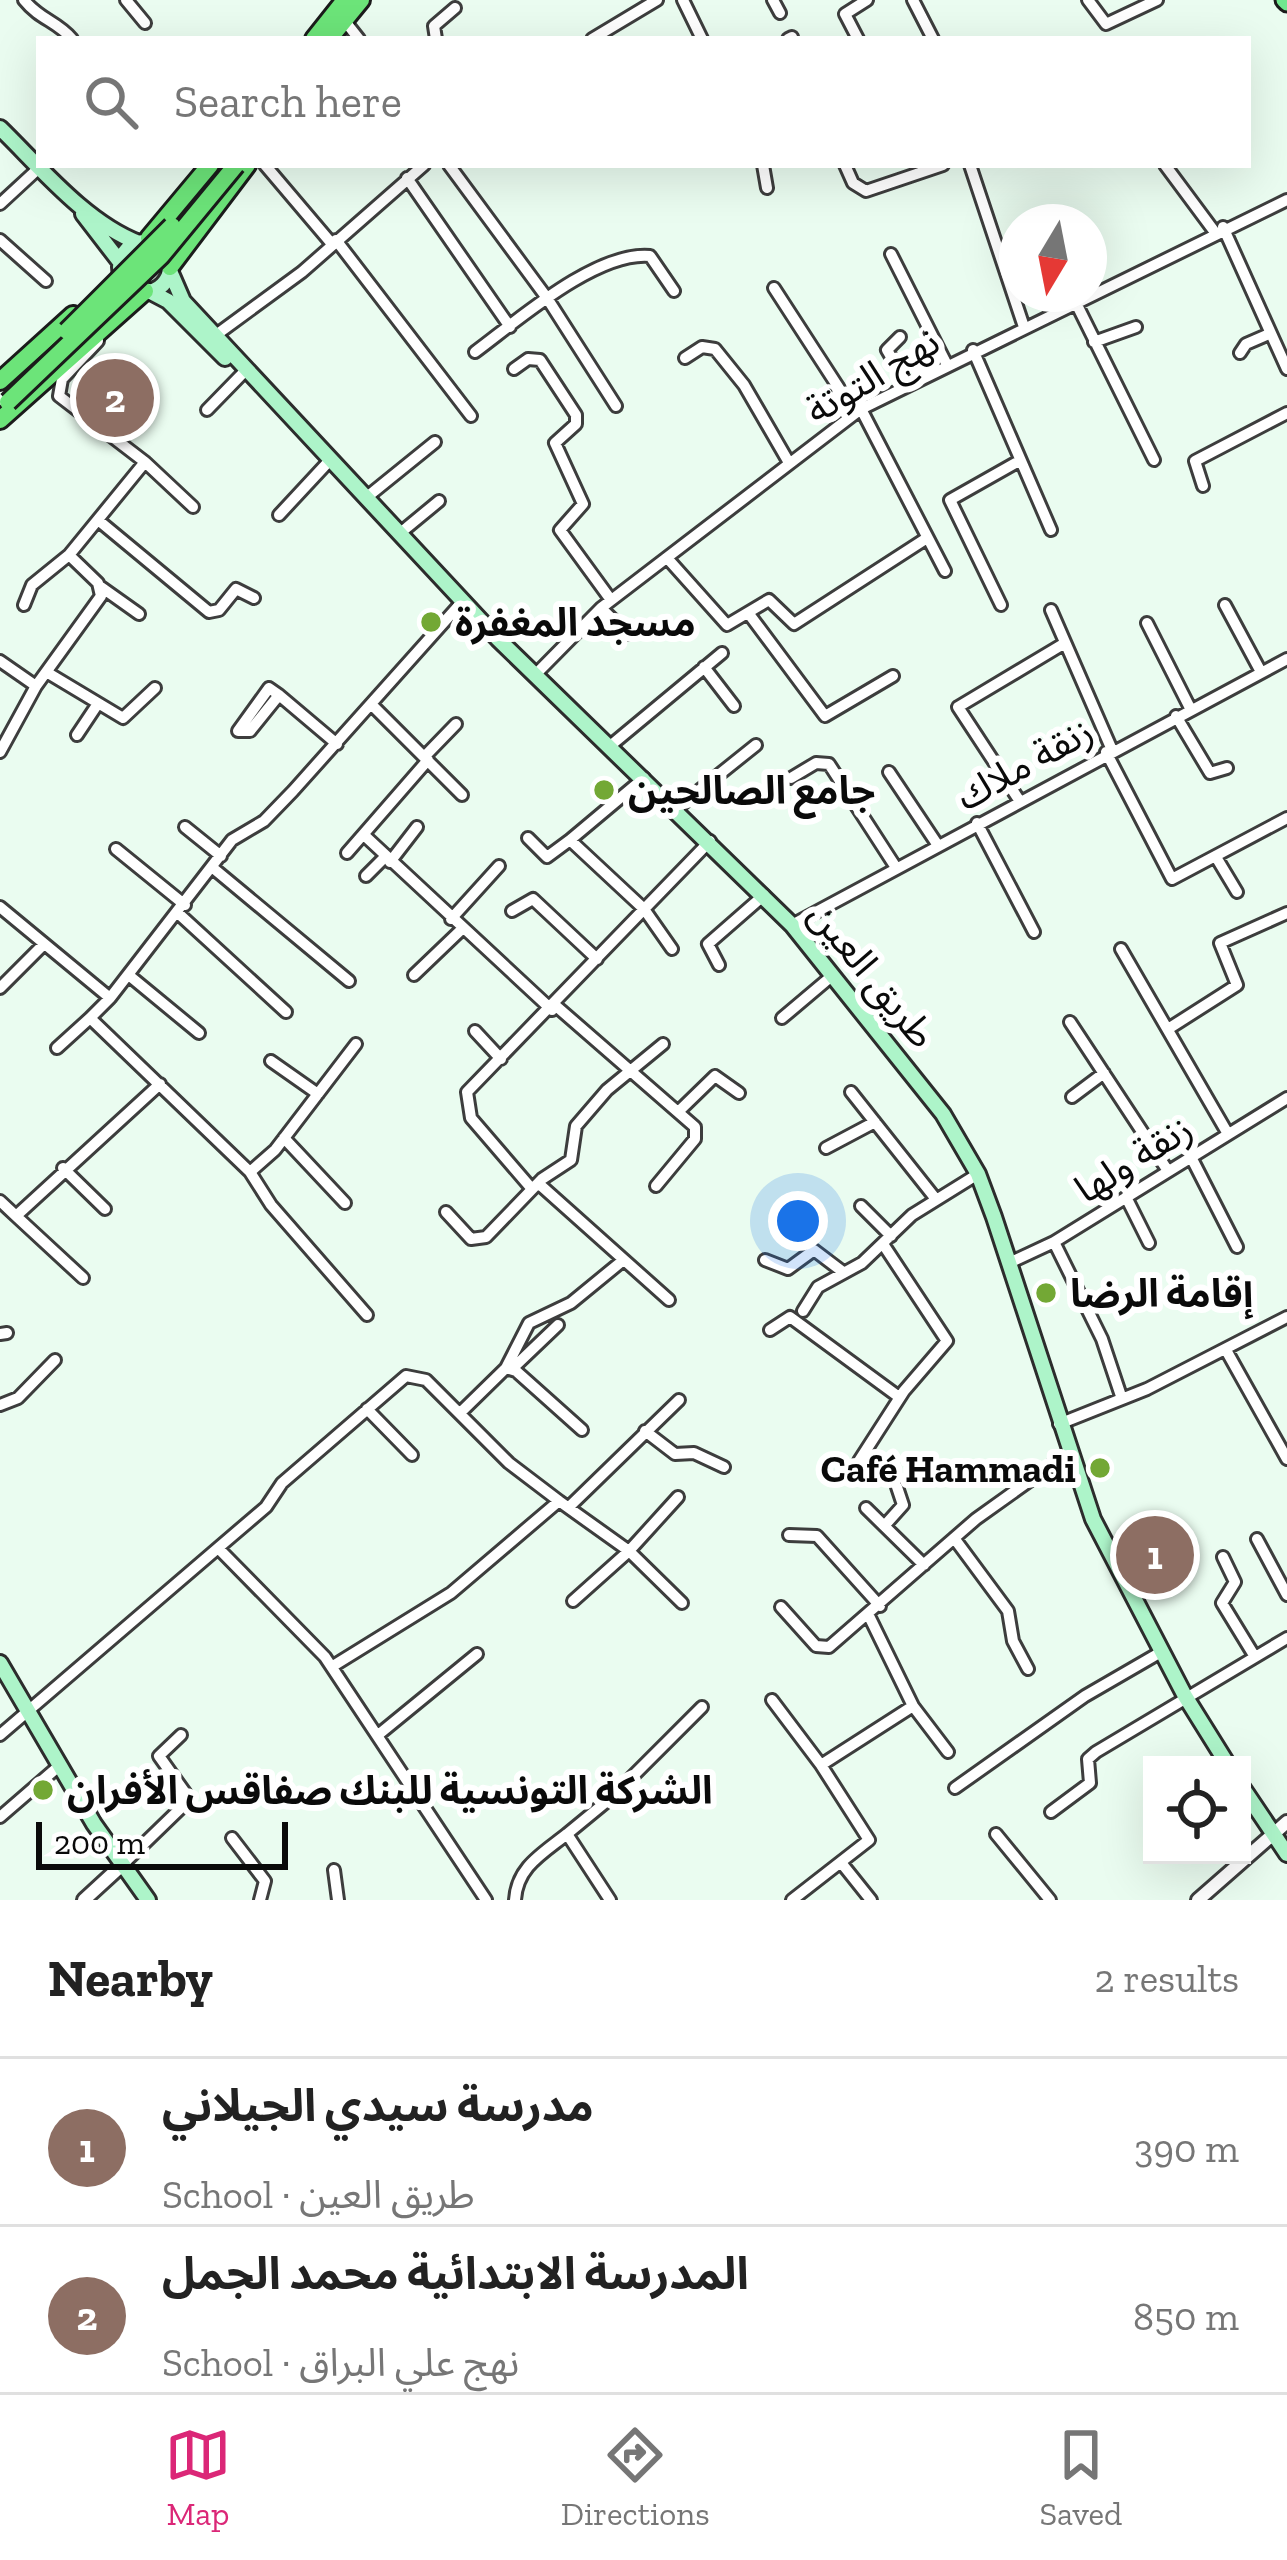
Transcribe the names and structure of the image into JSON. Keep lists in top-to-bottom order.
{
  "streets": {
    "main road": ["طريق العين"],
    "street": ["نهج التوتة", "زنقة ملاك", "زنقة ولها"]
  },
  "crossings": [
    ["نهج التوتة", "طريق العين"],
    ["زنقة ملاك", "طريق العين"],
    ["طريق العين", "زنقة ولها"]
  ],
  "places": [
    "مسجد المغفرة",
    "جامع الصالحين",
    "إقامة الرضا",
    "Café Hammadi",
    "الشركة التونسية للبنك صفاقس الأفران"
  ],
  "scale_bar": "200 m",
  "north": "bottom",
  "page": {
    "search": "Search here",
    "pins": ["2", "1"],
    "scale": "200 m",
    "heading": ["Nearby", "2 results"],
    "list": [
      {
        "mark": "1",
        "name": "مدرسة سيدي الجيلاني",
        "note": "School · طريق العين",
        "value": "390 m"
      },
      {
        "mark": "2",
        "name": "المدرسة الابتدائية محمد الجمل",
        "note": "School · نهج علي البراق",
        "value": "850 m"
      }
    ],
    "nav": ["Map", "Directions", "Saved"]
  }
}
